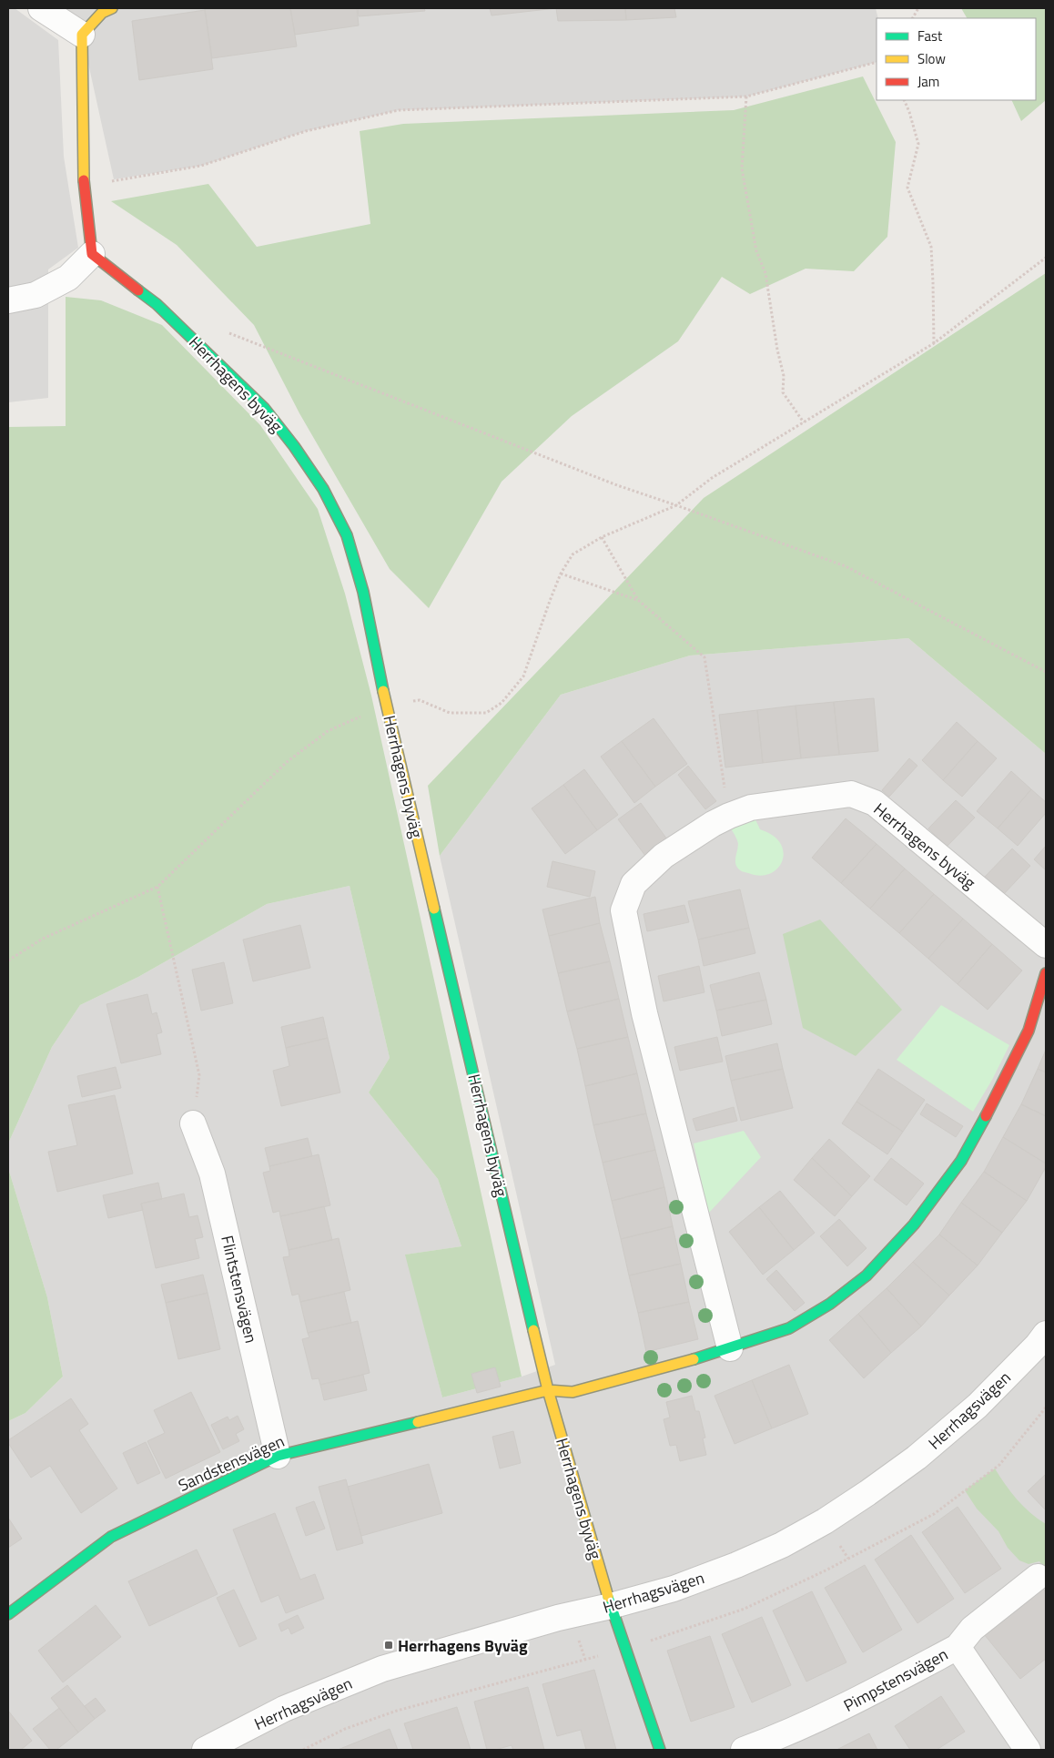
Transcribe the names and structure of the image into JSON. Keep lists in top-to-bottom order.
{
  "streets": {
    "street": [
      "Herrhagens byväg",
      "Flintstensvägen",
      "Herrhagsvägen",
      "Sandstensvägen",
      "Pimpstensvägen"
    ]
  },
  "crossings": [
    ["Herrhagens byväg", "Herrhagsvägen"],
    ["Herrhagens byväg", "Sandstensvägen"],
    ["Flintstensvägen", "Sandstensvägen"]
  ],
  "places": {
    "transit": ["Herrhagens Byväg"]
  },
  "legend": ["Fast", "Slow", "Jam"]
}
